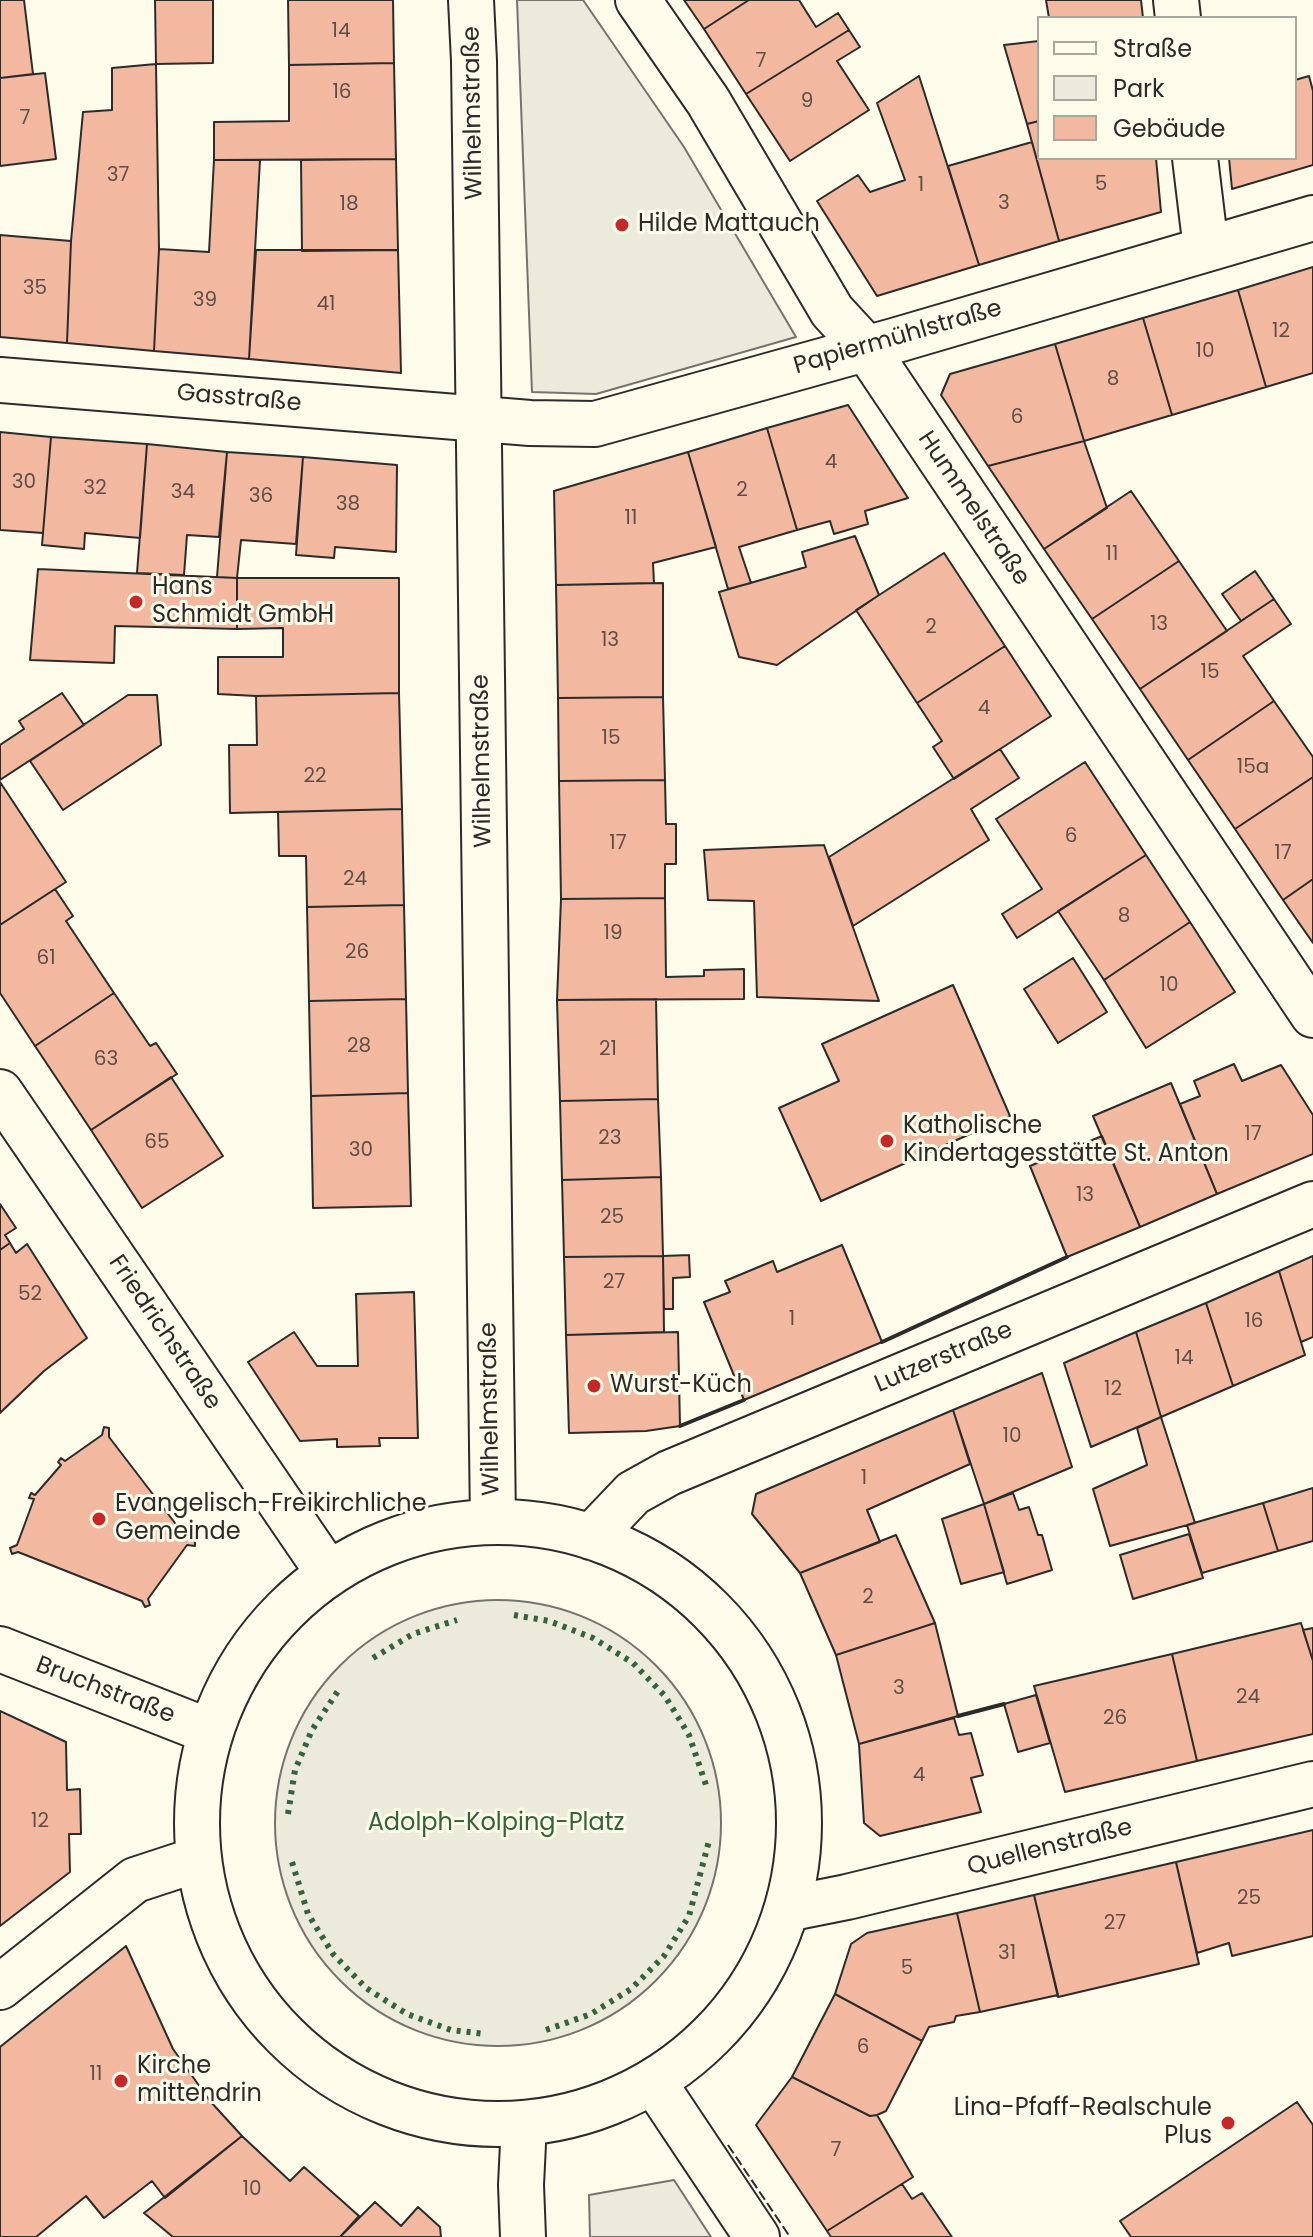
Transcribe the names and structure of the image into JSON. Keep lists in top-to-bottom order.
{
  "streets": {
    "street": [
      "Wilhelmstraße",
      "Papiermühlstraße",
      "Gasstraße",
      "Hummelstraße",
      "Friedrichstraße",
      "Lutzerstraße",
      "Bruchstraße",
      "Quellenstraße"
    ]
  },
  "crossings": [
    ["Wilhelmstraße", "Papiermühlstraße"],
    ["Wilhelmstraße", "Gasstraße"],
    ["Papiermühlstraße", "Gasstraße"],
    ["Papiermühlstraße", "Hummelstraße"]
  ],
  "parks": ["Adolph-Kolping-Platz"],
  "places": [
    "Hilde Mattauch",
    "Hans Schmidt GmbH",
    "Katholische Kindertagesstätte St. Anton",
    "Wurst-Küch",
    "Evangelisch-Freikirchliche Gemeinde",
    "Kirche mittendrin",
    "Lina-Pfaff-Realschule Plus"
  ],
  "house_numbers": [
    "14",
    "7",
    "16",
    "9",
    "7",
    "37",
    "5",
    "1",
    "3",
    "18",
    "35",
    "39",
    "41",
    "12",
    "10",
    "8",
    "6",
    "4",
    "30",
    "32",
    "2",
    "34",
    "36",
    "38",
    "11",
    "11",
    "13",
    "2",
    "13",
    "15",
    "4",
    "15",
    "15a",
    "22",
    "6",
    "17",
    "17",
    "24",
    "8",
    "19",
    "26",
    "61",
    "10",
    "28",
    "21",
    "63",
    "17",
    "23",
    "65",
    "30",
    "13",
    "25",
    "27",
    "52",
    "1",
    "16",
    "14",
    "12",
    "10",
    "1",
    "2",
    "3",
    "24",
    "26",
    "4",
    "12",
    "25",
    "27",
    "31",
    "5",
    "6",
    "11",
    "7",
    "10"
  ],
  "legend": ["Straße", "Park", "Gebäude"]
}
